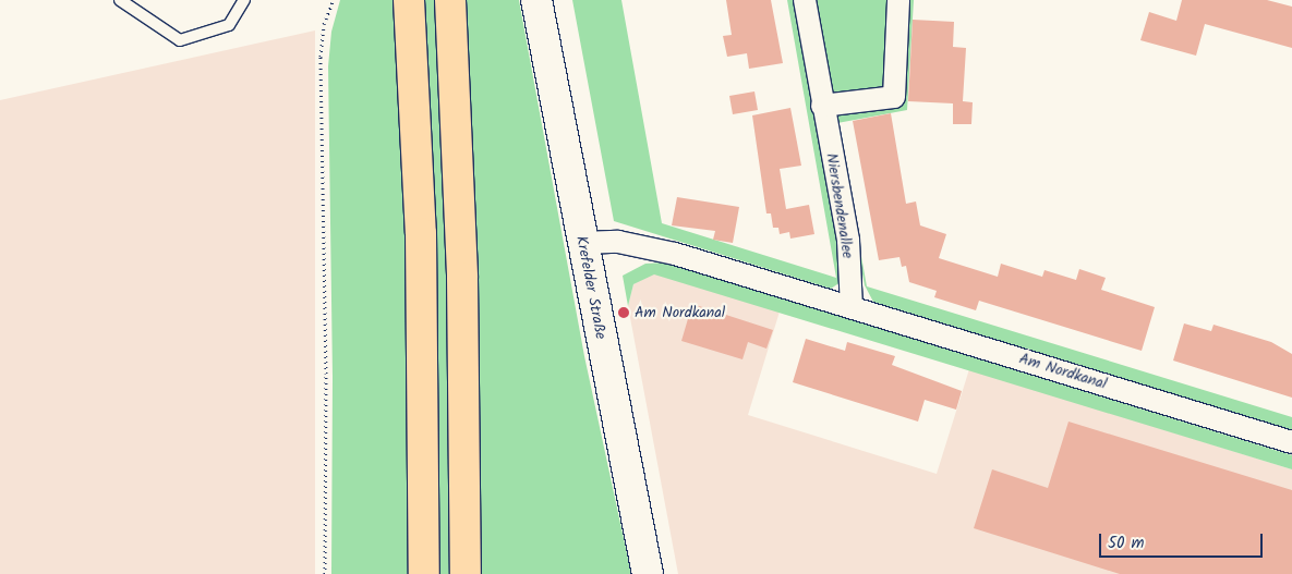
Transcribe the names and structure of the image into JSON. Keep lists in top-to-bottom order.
{
  "streets": {
    "street": ["Niersbendenallee", "Krefelder Straße", "Am Nordkanal"]
  },
  "crossings": [
    ["Niersbendenallee", "Am Nordkanal"],
    ["Krefelder Straße", "Am Nordkanal"]
  ],
  "places": ["Am Nordkanal"],
  "scale_bar": "50 m"
}
